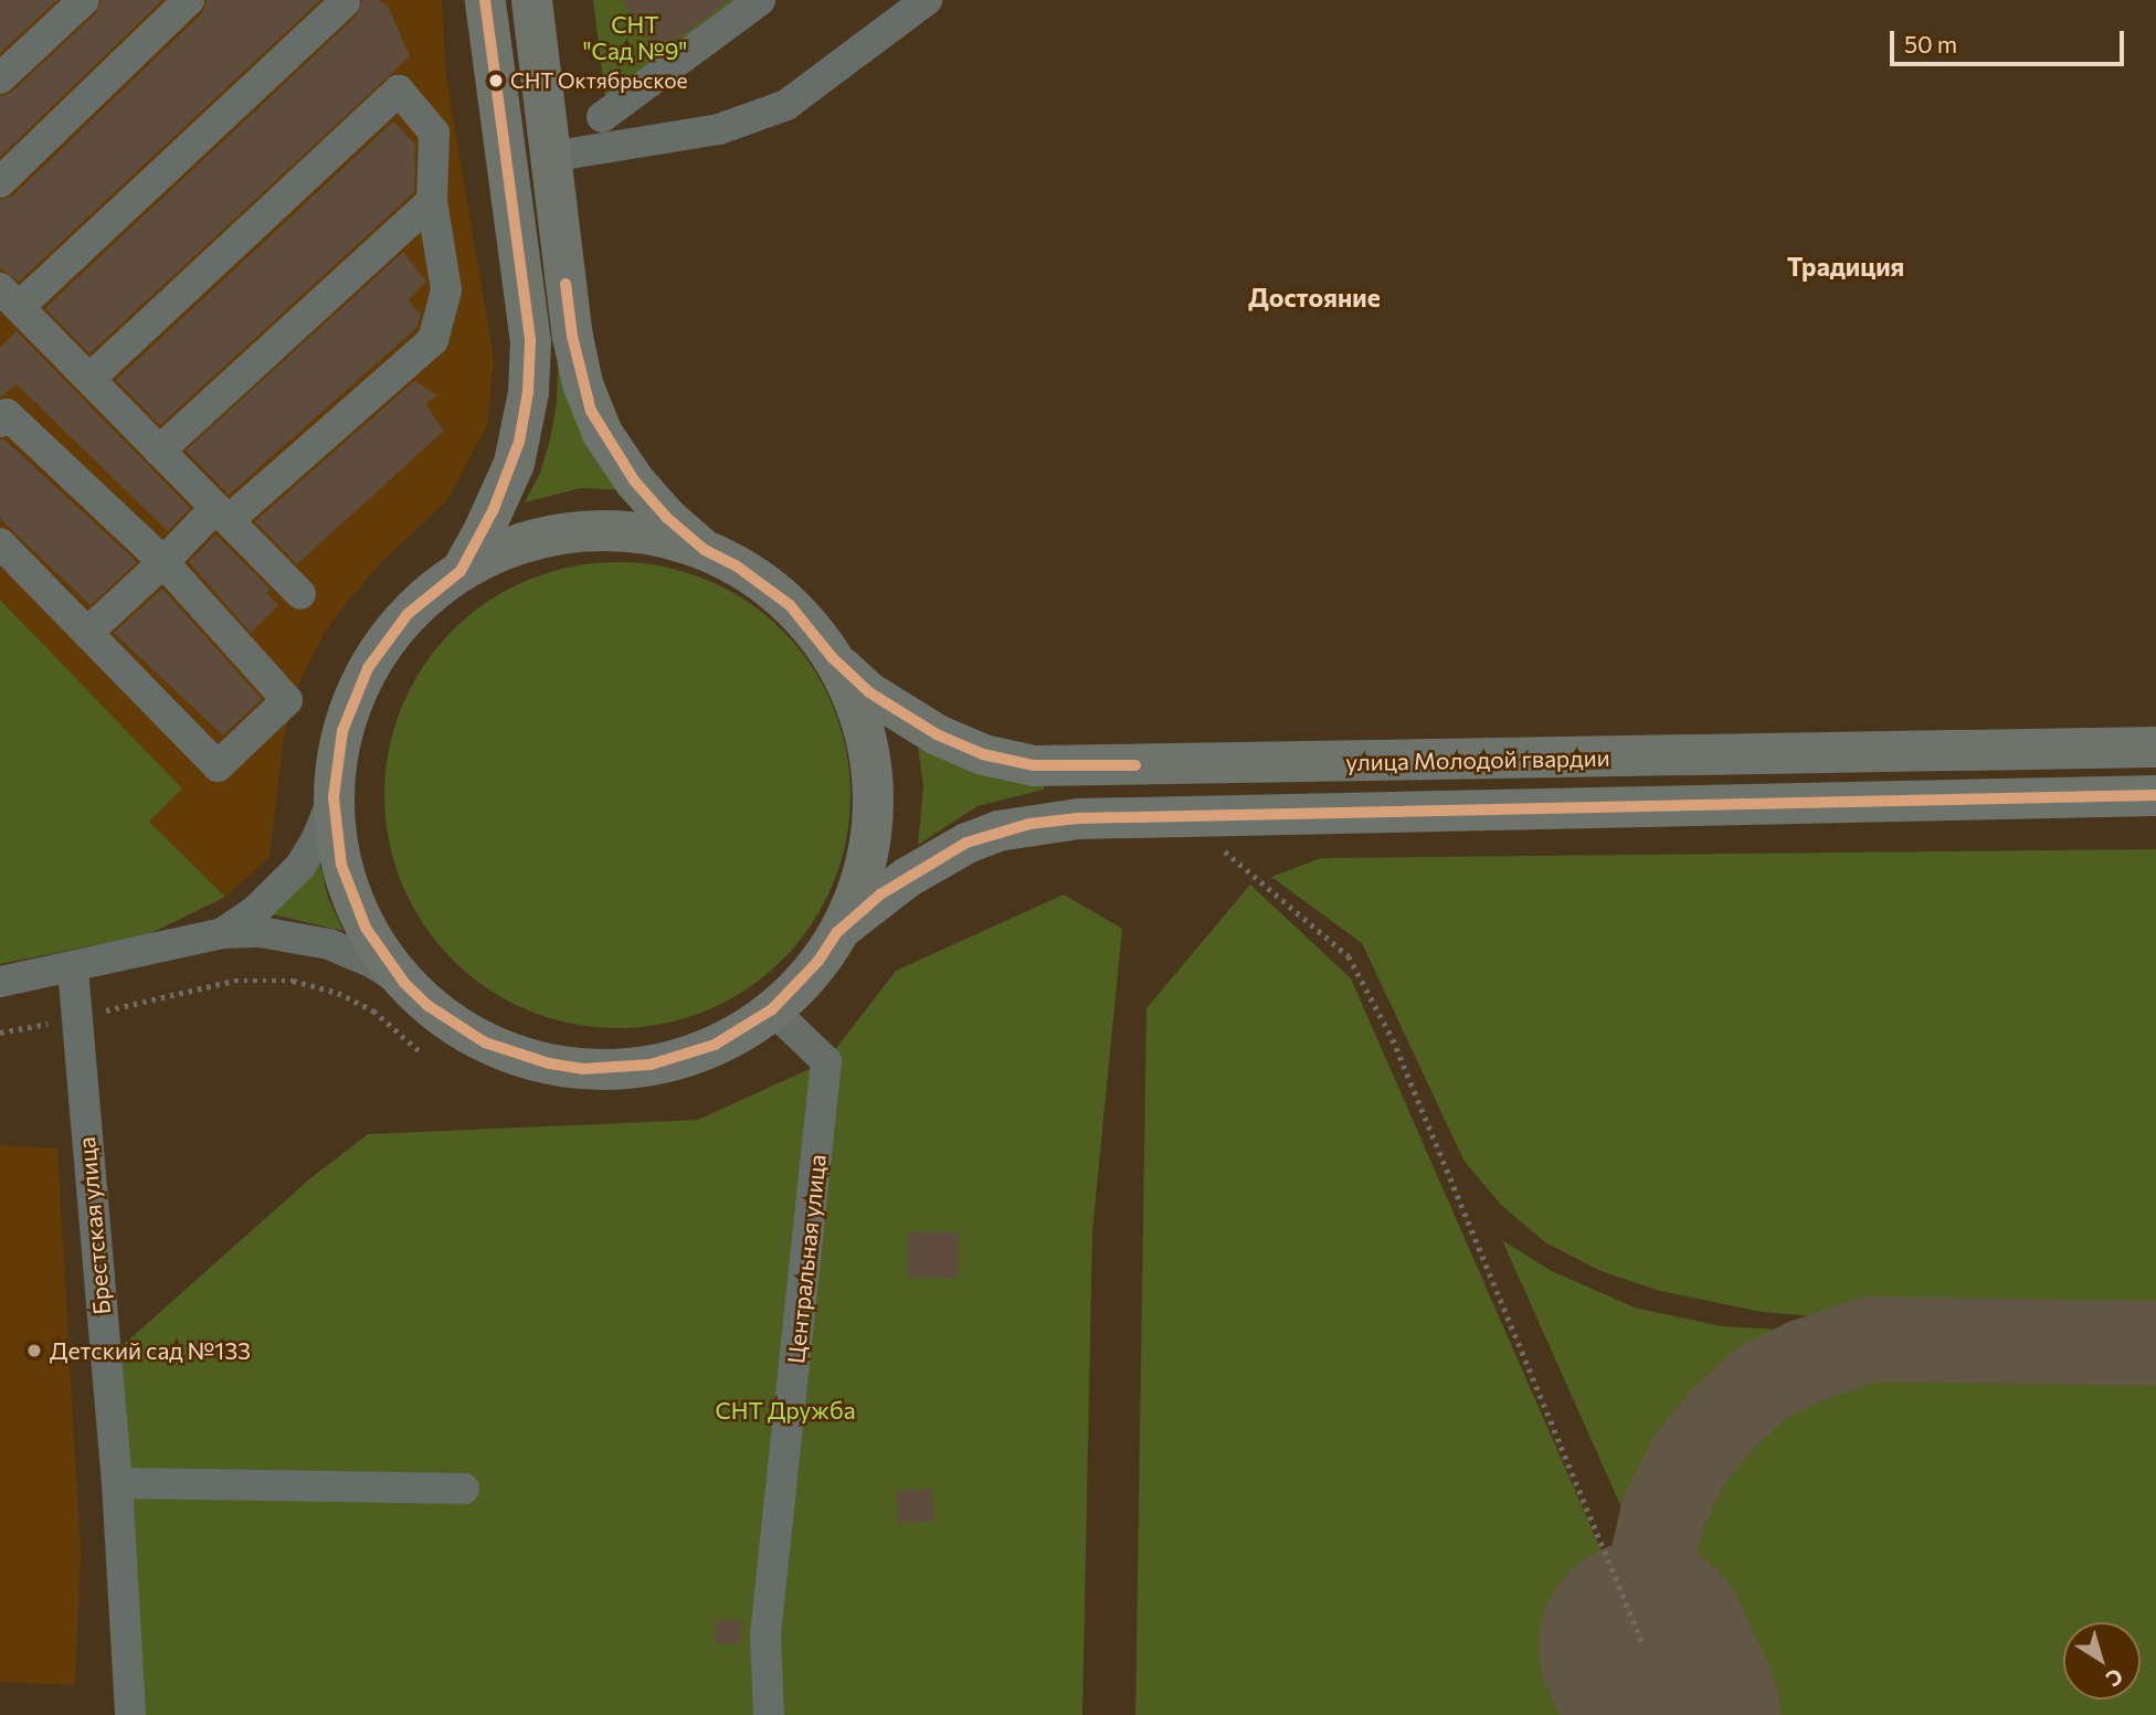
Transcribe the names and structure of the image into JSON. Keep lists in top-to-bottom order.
{
  "streets": {
    "main road": ["улица Молодой гвардии"],
    "street": ["Брестская улица", "Центральная улица"]
  },
  "districts": ["Традиция", "Достояние"],
  "parks": ["СНТ \"Сад №9\"", "СНТ Дружба"],
  "places": ["СНТ Октябрьское", "Детский сад №133"],
  "scale_bar": "50 m",
  "north": "bottom right"
}
